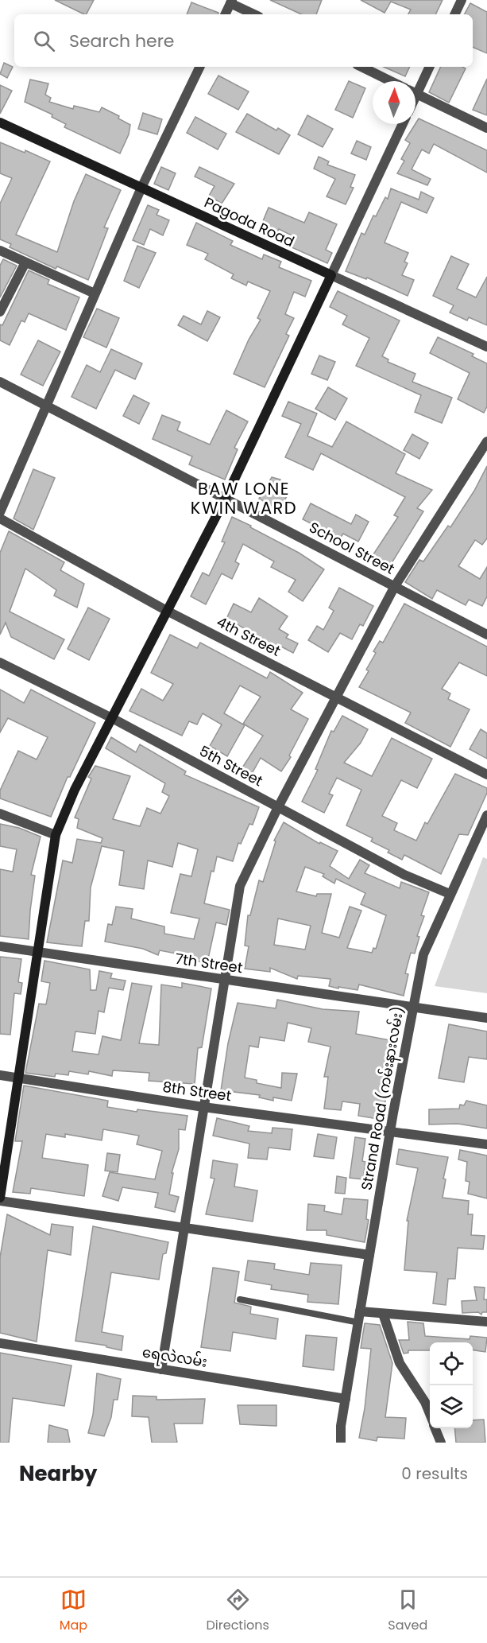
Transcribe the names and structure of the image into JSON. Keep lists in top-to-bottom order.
{
  "streets": {
    "main road": ["Pagoda Road"],
    "street": [
      "School Street",
      "4th Street",
      "5th Street",
      "7th Street",
      "8th Street",
      "Strand Road (ကမ်းနားလမ်း)",
      "ရေလဲလမ်း"
    ]
  },
  "crossings": [
    ["5th Street", "Strand Road (ကမ်းနားလမ်း)"],
    ["7th Street", "Strand Road (ကမ်းနားလမ်း)"],
    ["8th Street", "Strand Road (ကမ်းနားလမ်း)"],
    ["Strand Road (ကမ်းနားလမ်း)", "ရေလဲလမ်း"]
  ],
  "districts": ["BAW LONE KWIN WARD"],
  "north": "top",
  "page": {
    "search": "Search here",
    "heading": ["Nearby", "0 results"],
    "nav": ["Map", "Directions", "Saved"]
  }
}
